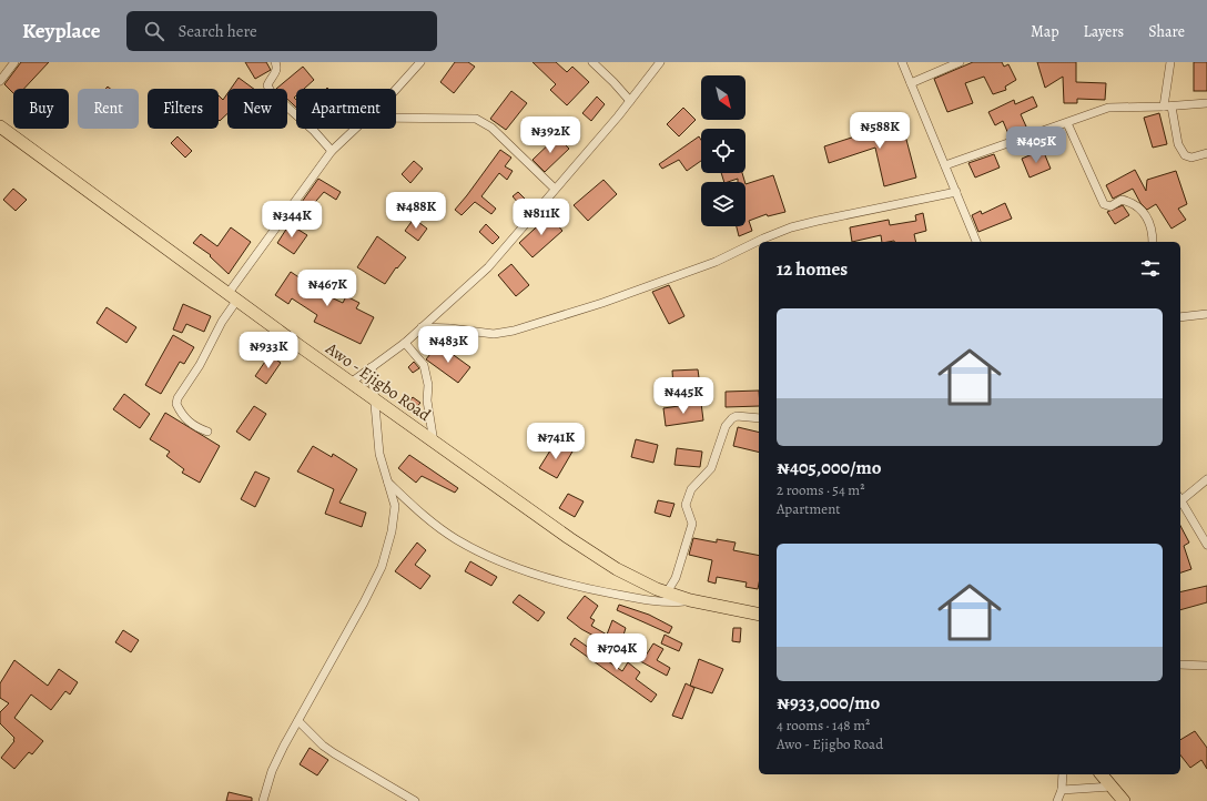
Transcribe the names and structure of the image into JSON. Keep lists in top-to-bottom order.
{
  "streets": {
    "main road": ["Awo - Ejigbo Road"]
  },
  "north": "bottom right",
  "page": {
    "header": "Keyplace",
    "search": "Search here",
    "nav": ["Map", "Layers", "Share"],
    "chip": [
      "Buy",
      "Rent",
      "Filters",
      "New",
      "Apartment"
    ],
    "price": [
      "₦588K",
      "₦392K",
      "₦405K",
      "₦488K",
      "₦811K",
      "₦344K",
      "₦467K",
      "₦483K",
      "₦933K",
      "₦445K",
      "₦741K",
      "₦704K"
    ],
    "heading": "12 homes",
    "list": [
      {
        "name": "₦405,000/mo",
        "note": "2 rooms · 54 m² · Apartment"
      },
      {
        "name": "₦933,000/mo",
        "note": "4 rooms · 148 m² · Awo - Ejigbo Road"
      }
    ]
  }
}
